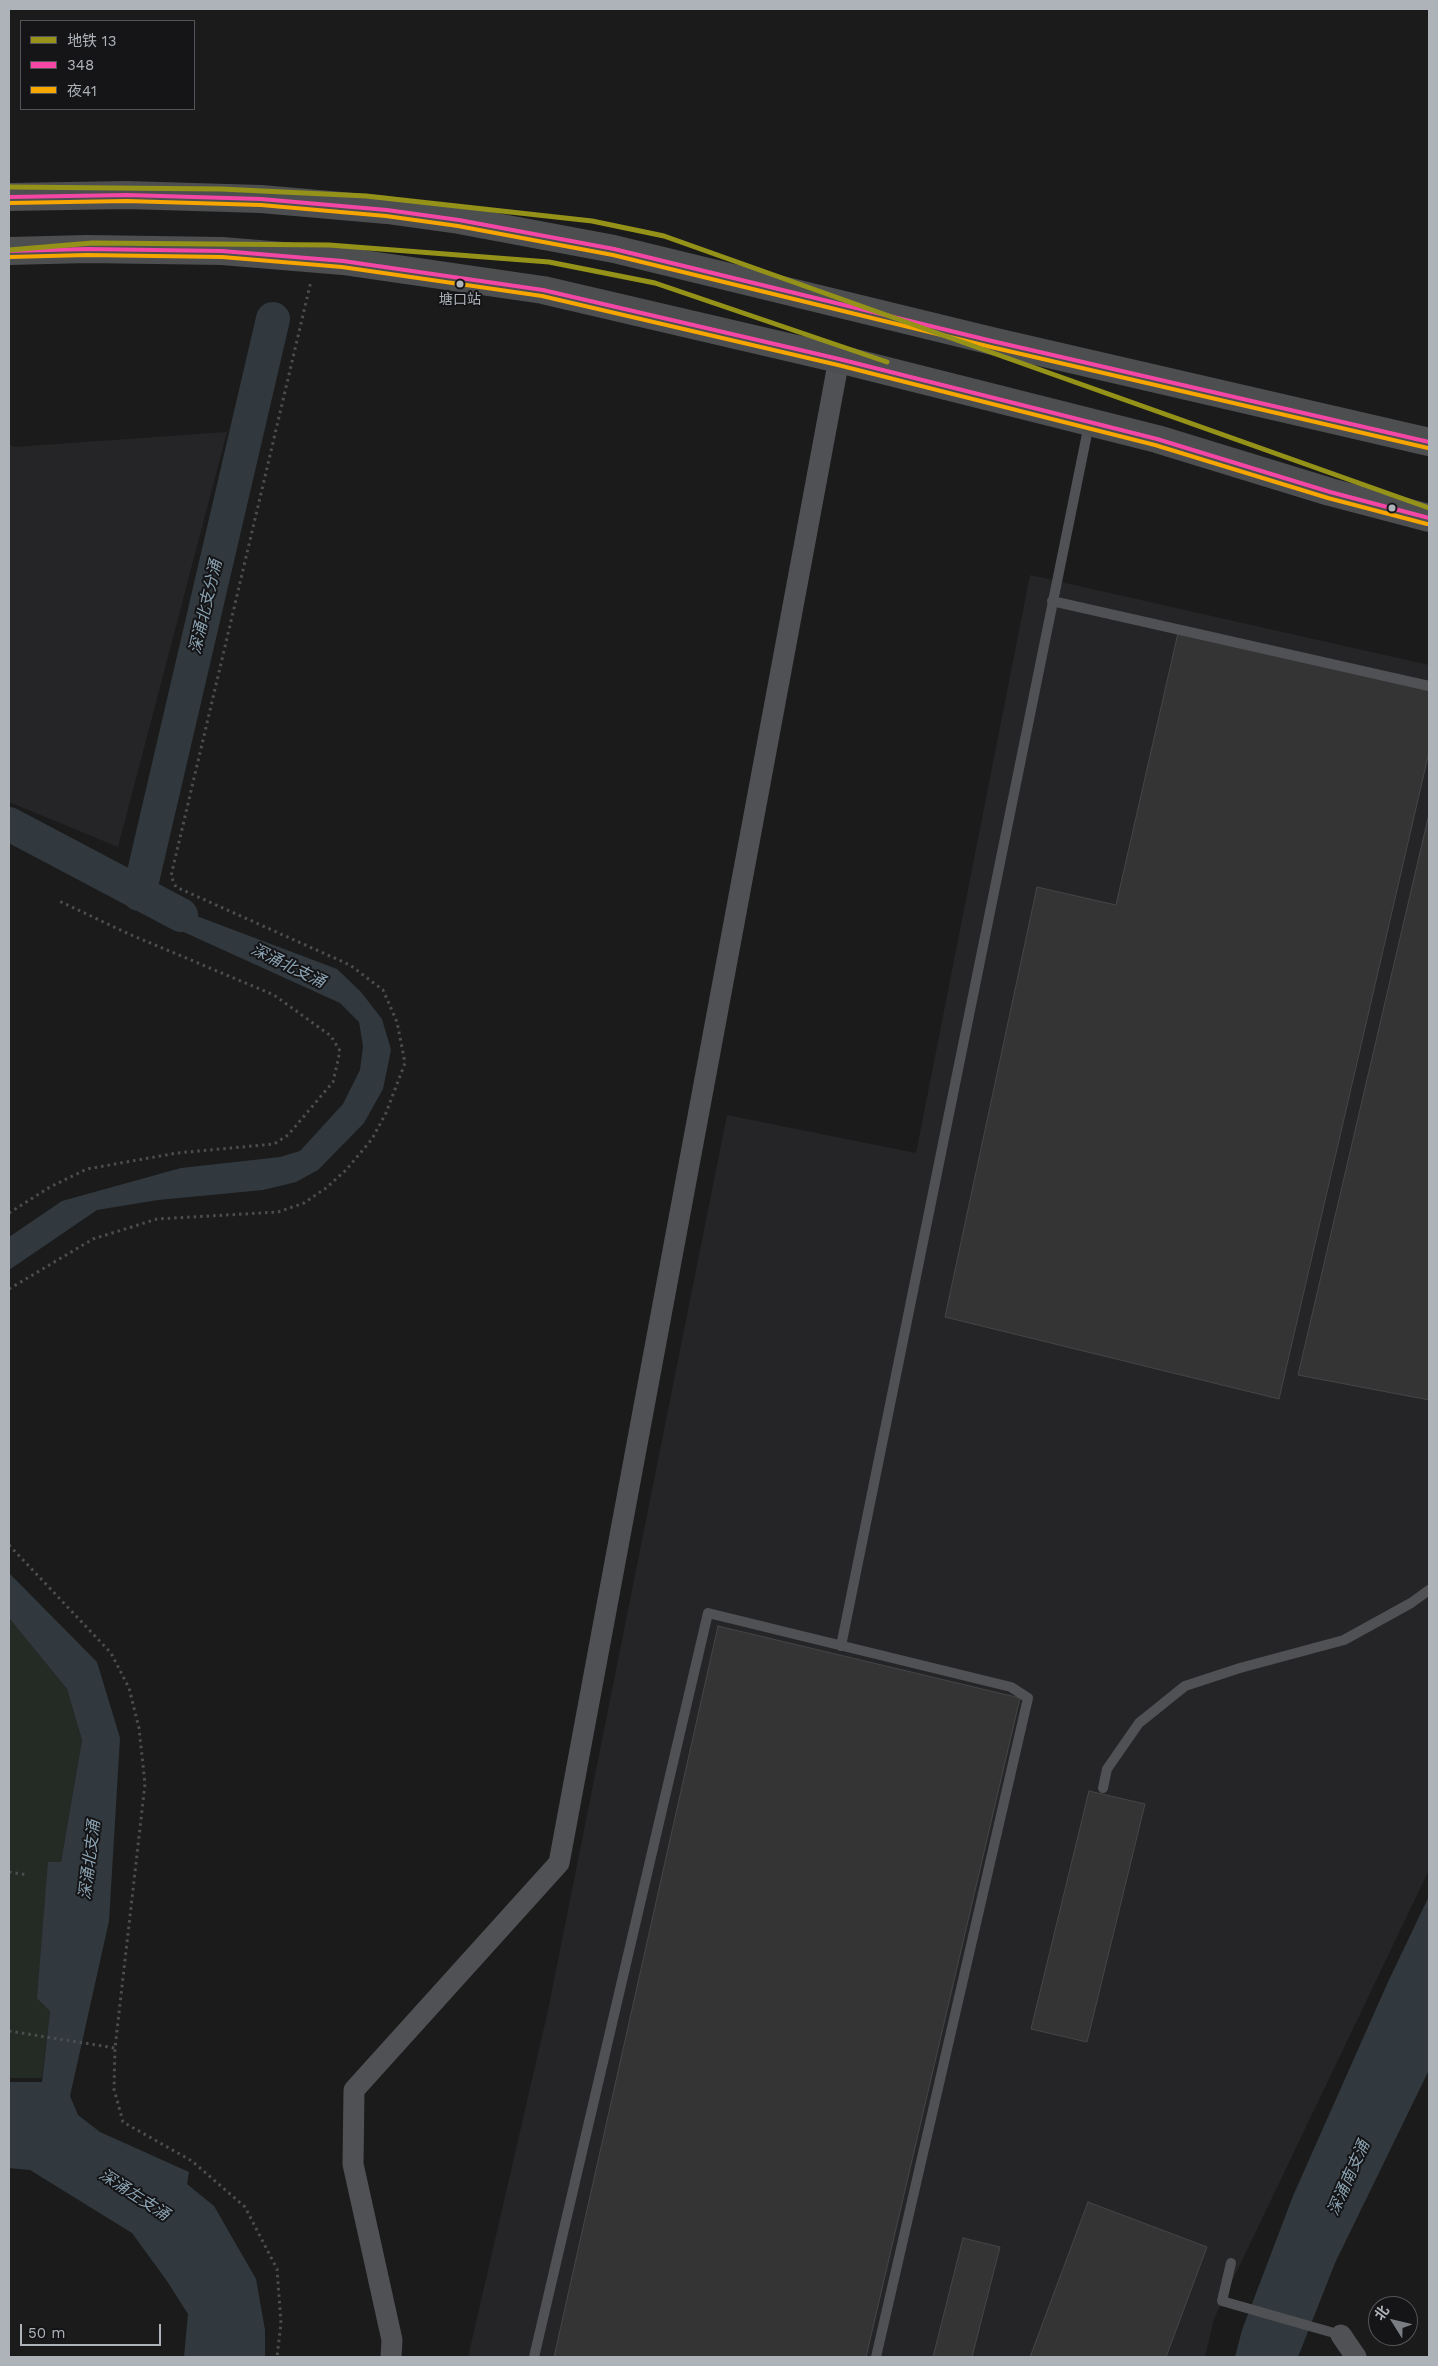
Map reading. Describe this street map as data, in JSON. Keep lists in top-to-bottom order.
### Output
{
  "water": [
    "深涌北支分涌",
    "深涌北支涌",
    "深涌南支涌",
    "深涌左支涌"
  ],
  "places": ["塘口站"],
  "lines": ["metro line 13", "transit line 348", "transit line 夜41"],
  "legend": ["地铁 13", "348", "夜41"],
  "scale_bar": "50 m",
  "north": "top left"
}
